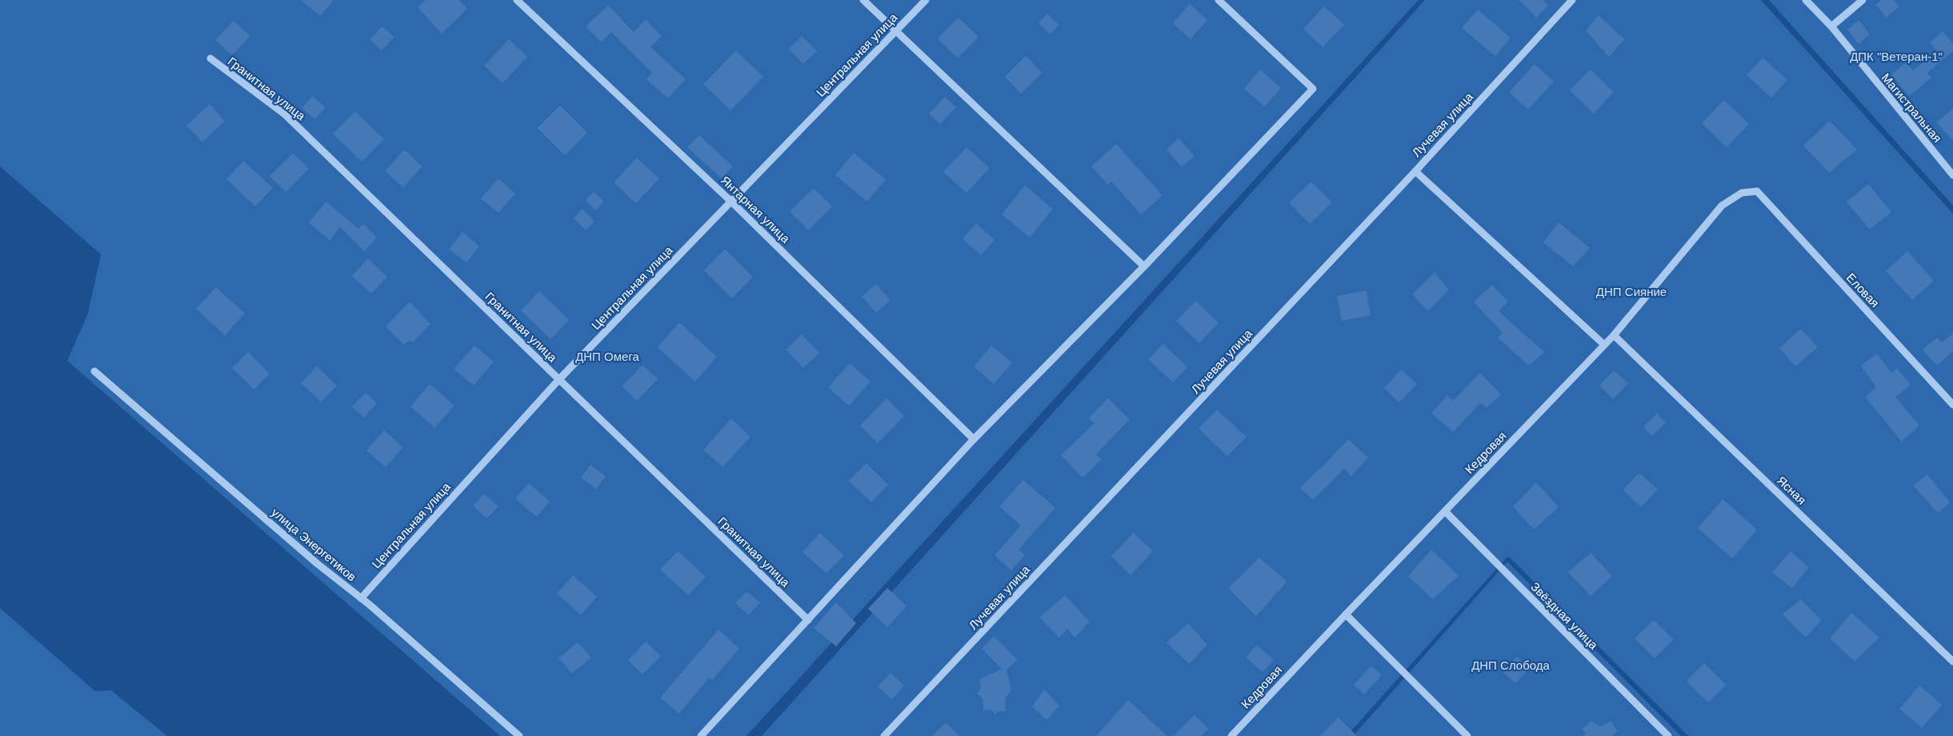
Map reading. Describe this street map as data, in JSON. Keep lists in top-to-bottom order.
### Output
{
  "streets": {
    "street": [
      "Центральная улица",
      "Гранитная улица",
      "Магистральная",
      "Лучевая улица",
      "Янтарная улица",
      "Еловая",
      "Кедровая",
      "Ясная",
      "улица Энергетиков",
      "Звёздная улица"
    ]
  },
  "crossings": [
    ["Центральная улица", "Гранитная улица"],
    ["Центральная улица", "Янтарная улица"],
    ["Центральная улица", "улица Энергетиков"],
    ["Еловая", "Кедровая"],
    ["Кедровая", "Ясная"],
    ["Кедровая", "Звёздная улица"]
  ],
  "parks": [
    "ДПК \"Ветеран-1\"",
    "ДНП Сияние",
    "ДНП Омега",
    "ДНП Слобода"
  ]
}
